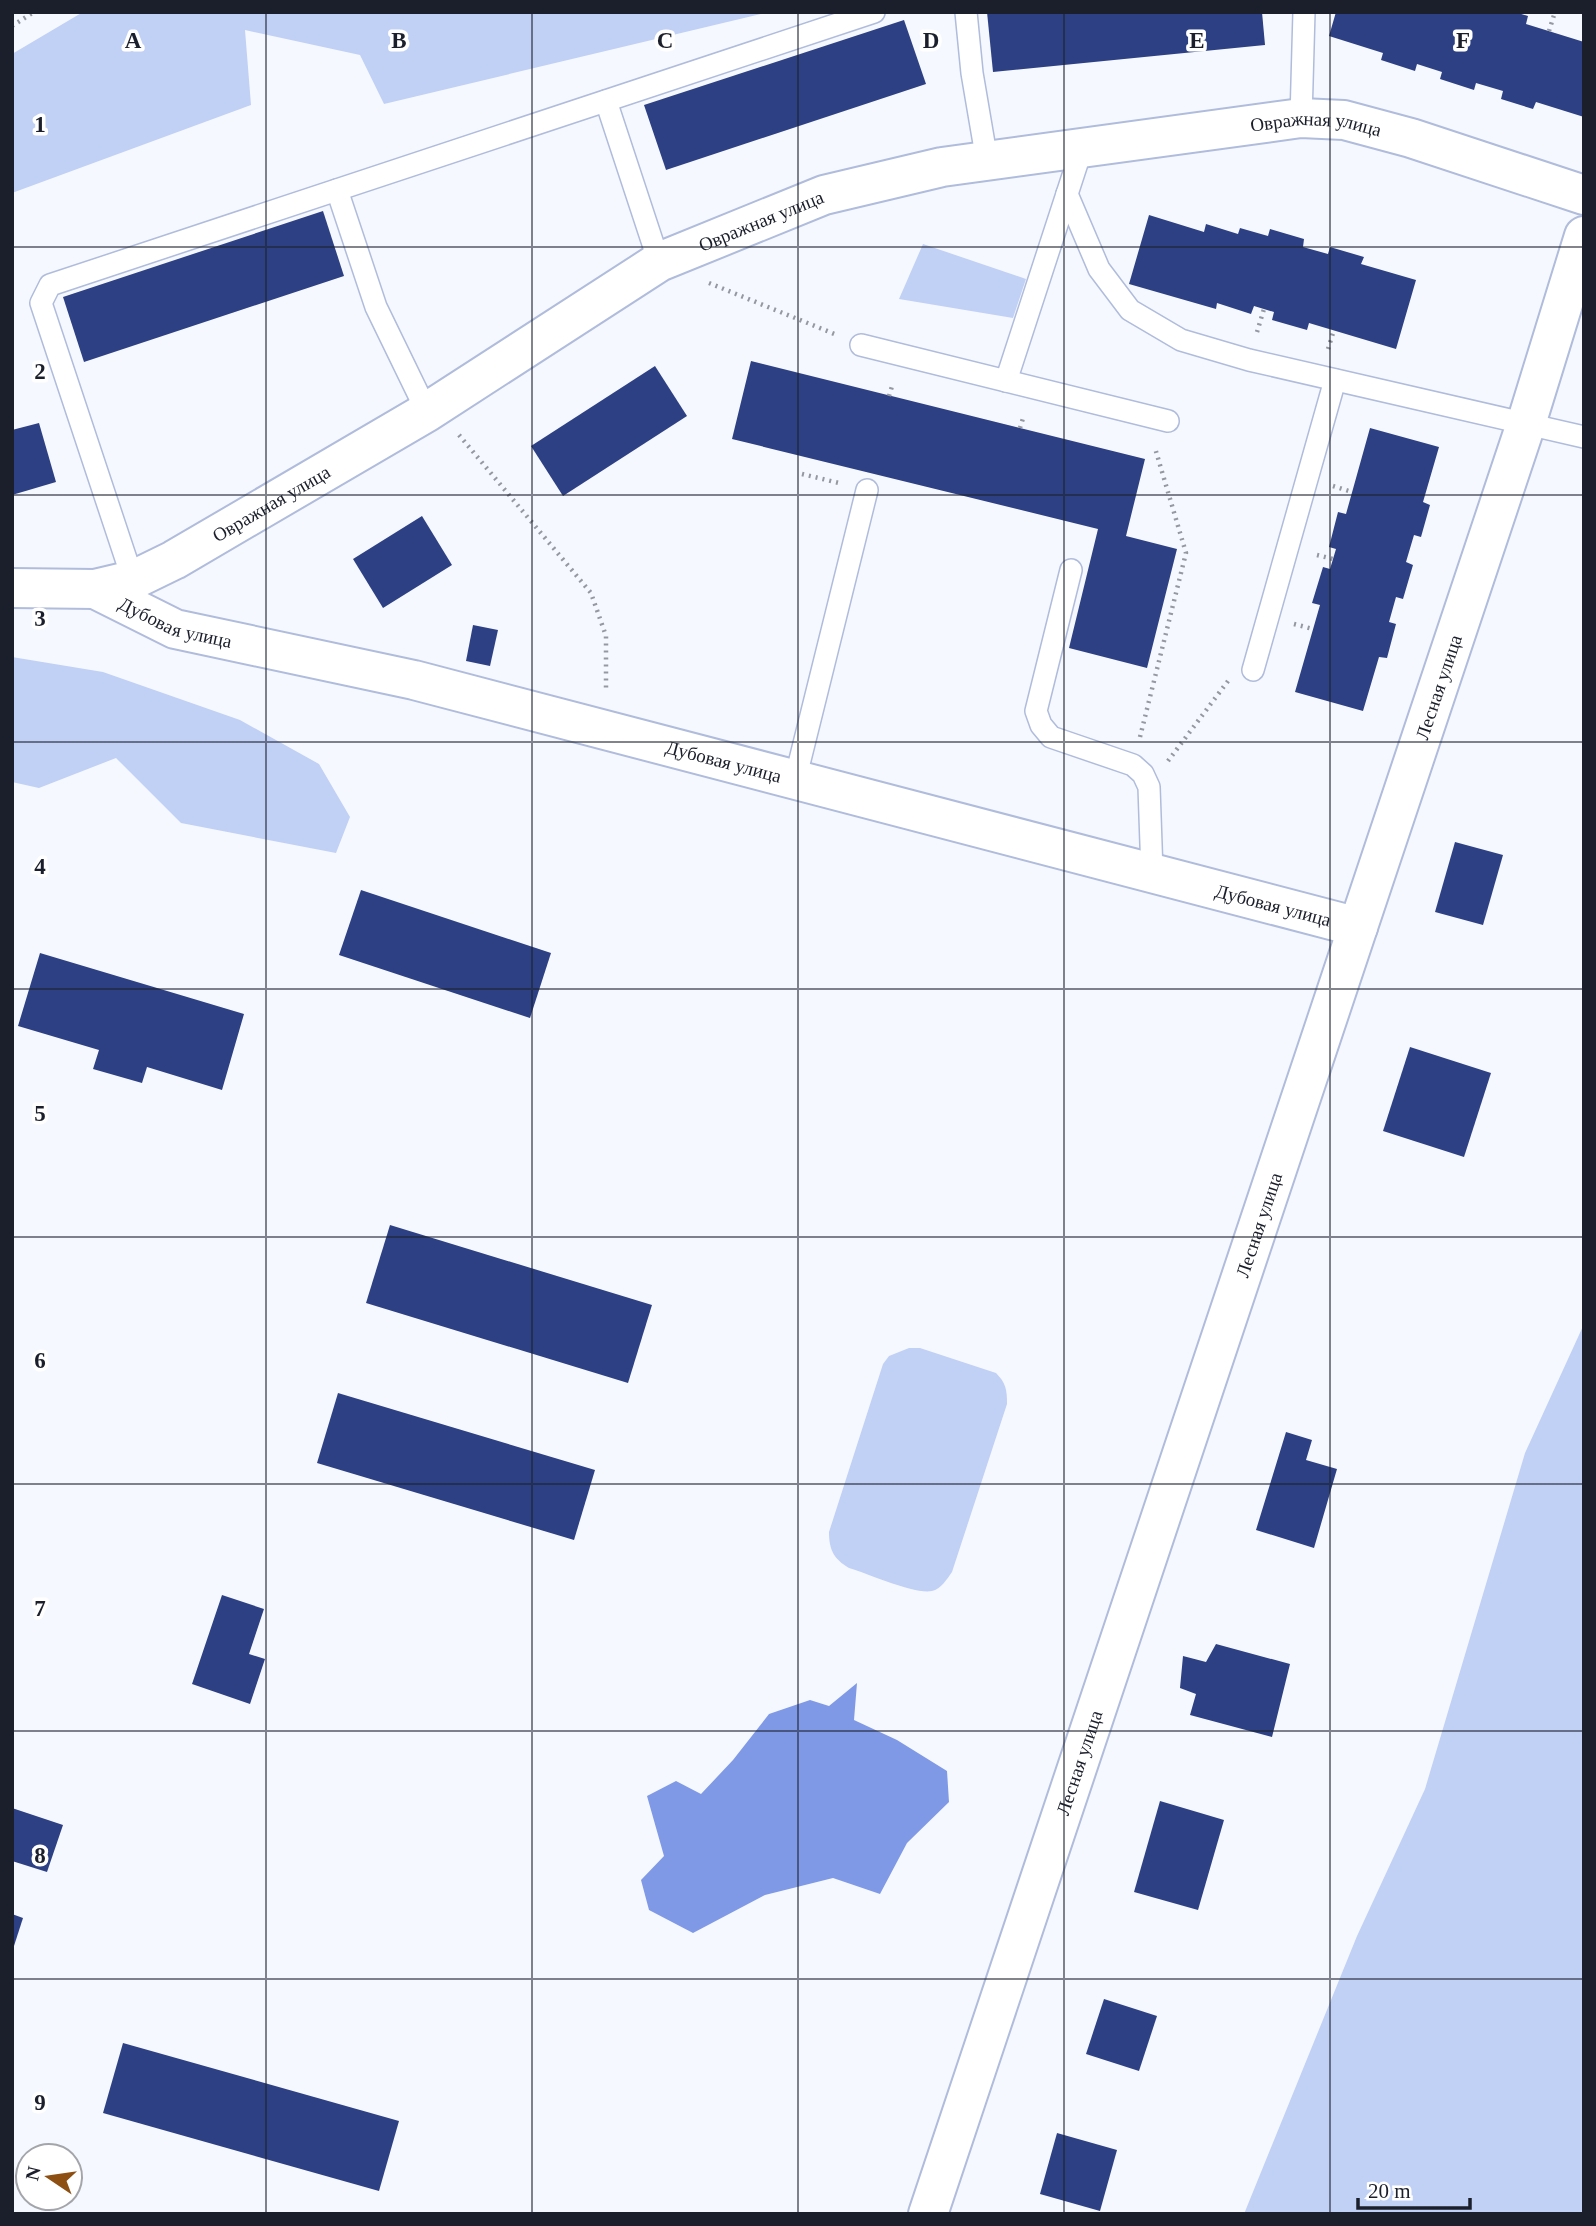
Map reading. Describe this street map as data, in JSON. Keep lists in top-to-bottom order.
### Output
{
  "streets": {
    "street": ["Овражная улица", "Дубовая улица", "Лесная улица"]
  },
  "crossings": [
    ["Овражная улица", "Дубовая улица"],
    ["Дубовая улица", "Лесная улица"]
  ],
  "scale_bar": "20 m",
  "north": "left",
  "grid": {
    "columns": [
      "A",
      "B",
      "C",
      "D",
      "E",
      "F"
    ],
    "rows": [
      "1",
      "2",
      "3",
      "4",
      "5",
      "6",
      "7",
      "8",
      "9"
    ]
  }
}
